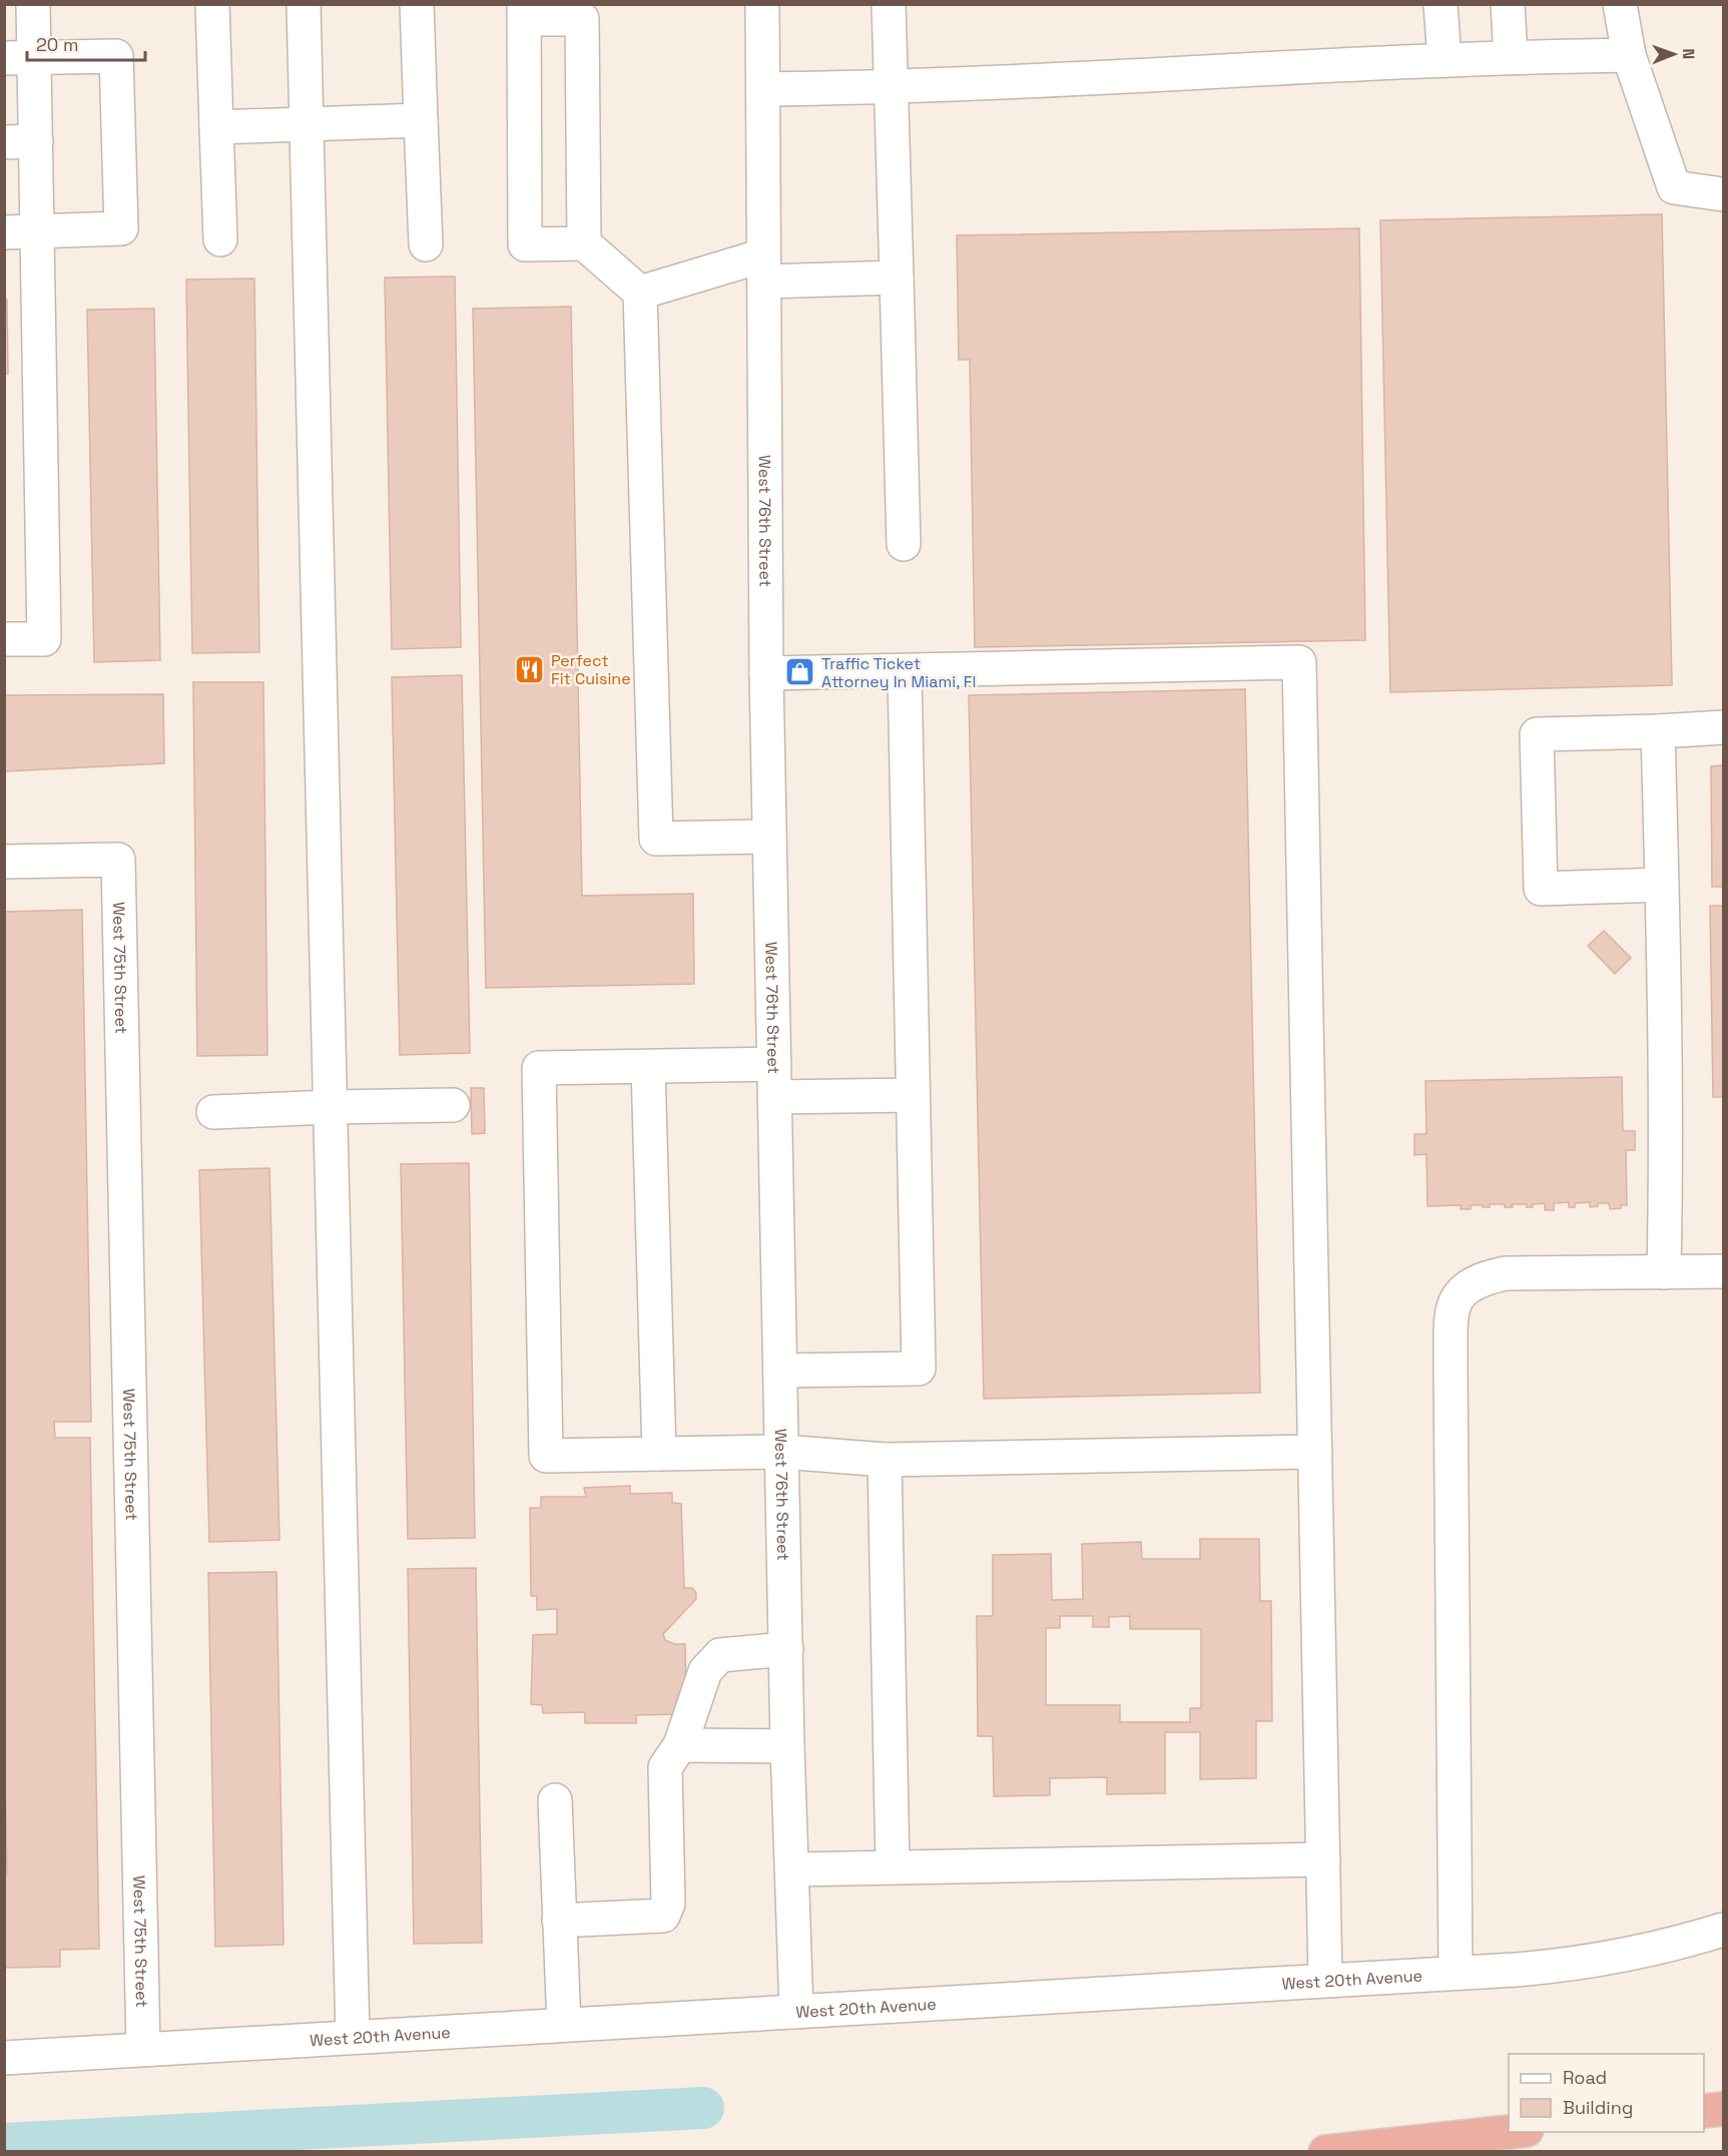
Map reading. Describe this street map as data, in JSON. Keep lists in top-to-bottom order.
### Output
{
  "streets": {
    "street": ["West 76th Street", "West 75th Street", "West 20th Avenue"]
  },
  "crossings": [
    ["West 76th Street", "West 20th Avenue"],
    ["West 75th Street", "West 20th Avenue"]
  ],
  "places": {
    "restaurant": ["Perfect Fit Cuisine"],
    "shop": ["Traffic Ticket Attorney In Miami, Fl"]
  },
  "legend": ["Road", "Building"],
  "scale_bar": "20 m",
  "north": "right"
}
